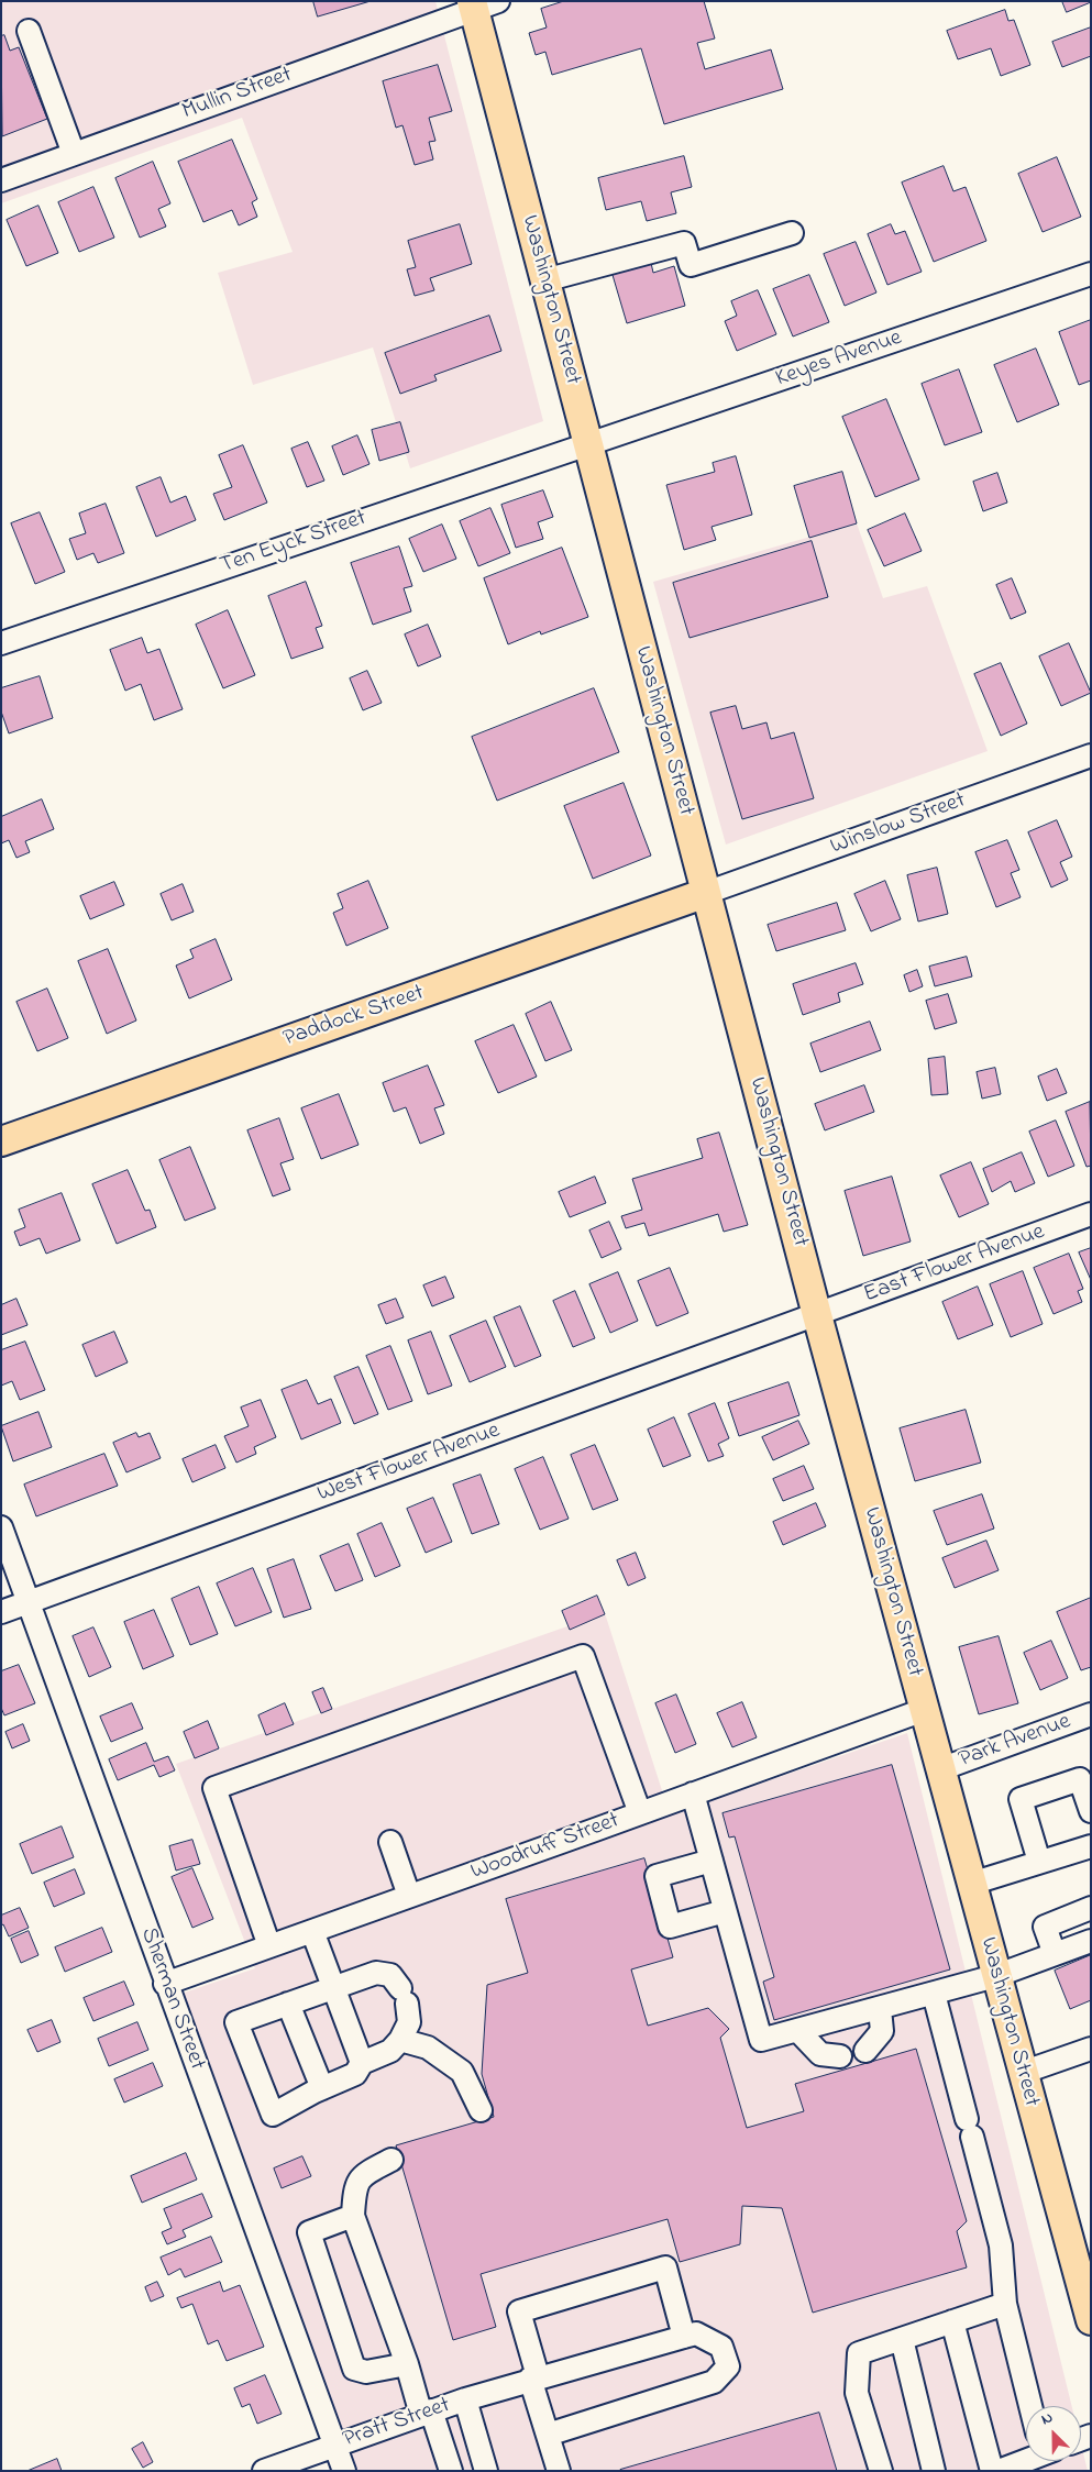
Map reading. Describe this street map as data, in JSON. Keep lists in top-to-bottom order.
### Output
{
  "streets": {
    "main road": ["Washington Street", "Paddock Street"],
    "street": [
      "Mullin Street",
      "Keyes Avenue",
      "Ten Eyck Street",
      "Winslow Street",
      "East Flower Avenue",
      "West Flower Avenue",
      "Park Avenue",
      "Woodruff Street",
      "Sherman Street",
      "Pratt Street"
    ]
  },
  "crossings": [
    ["Mullin Street", "Washington Street"],
    ["Washington Street", "Keyes Avenue"],
    ["Washington Street", "Ten Eyck Street"],
    ["Washington Street", "Winslow Street"],
    ["Washington Street", "Paddock Street"],
    ["Washington Street", "East Flower Avenue"],
    ["Washington Street", "West Flower Avenue"],
    ["Washington Street", "Park Avenue"],
    ["Washington Street", "Woodruff Street"],
    ["Keyes Avenue", "Ten Eyck Street"],
    ["Winslow Street", "Paddock Street"],
    ["East Flower Avenue", "West Flower Avenue"],
    ["West Flower Avenue", "Sherman Street"],
    ["Woodruff Street", "Sherman Street"],
    ["Sherman Street", "Pratt Street"]
  ],
  "north": "top left"
}
